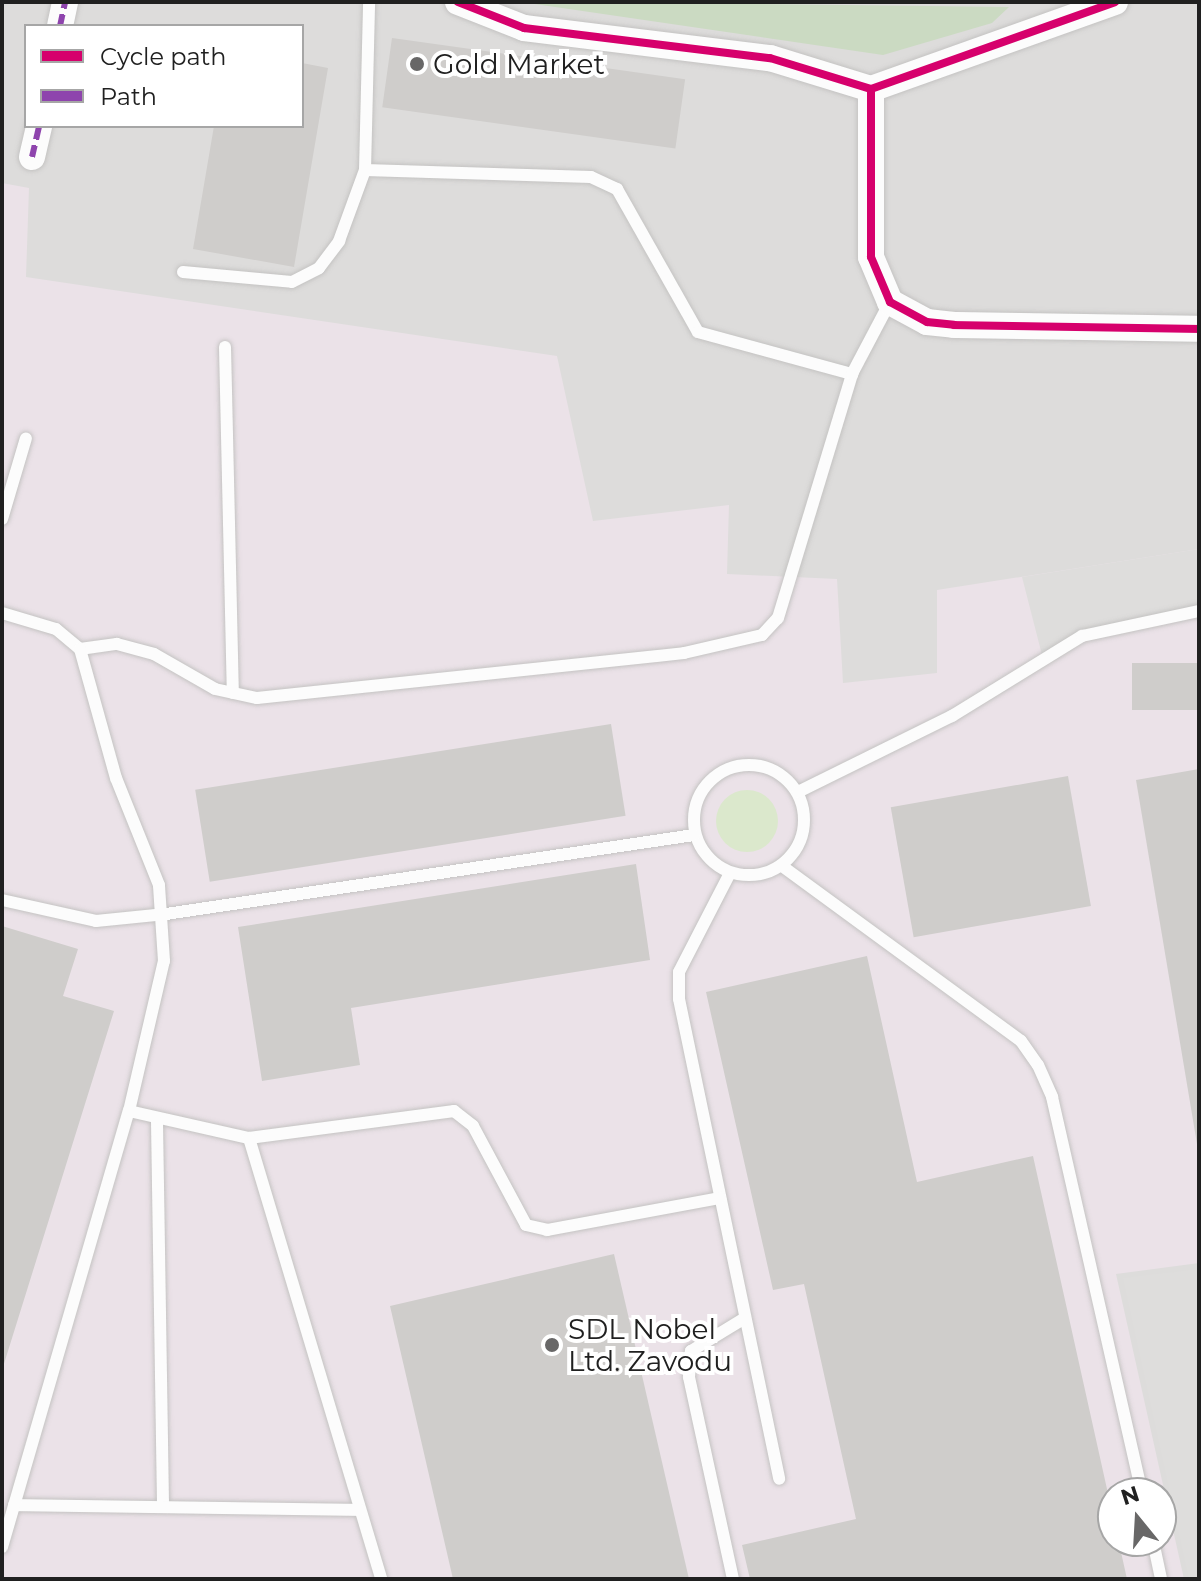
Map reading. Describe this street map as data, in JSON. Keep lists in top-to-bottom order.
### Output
{
  "places": ["Gold Market", "SDL Nobel Ltd. Zavodu"],
  "legend": ["Cycle path", "Path"],
  "north": "top"
}
